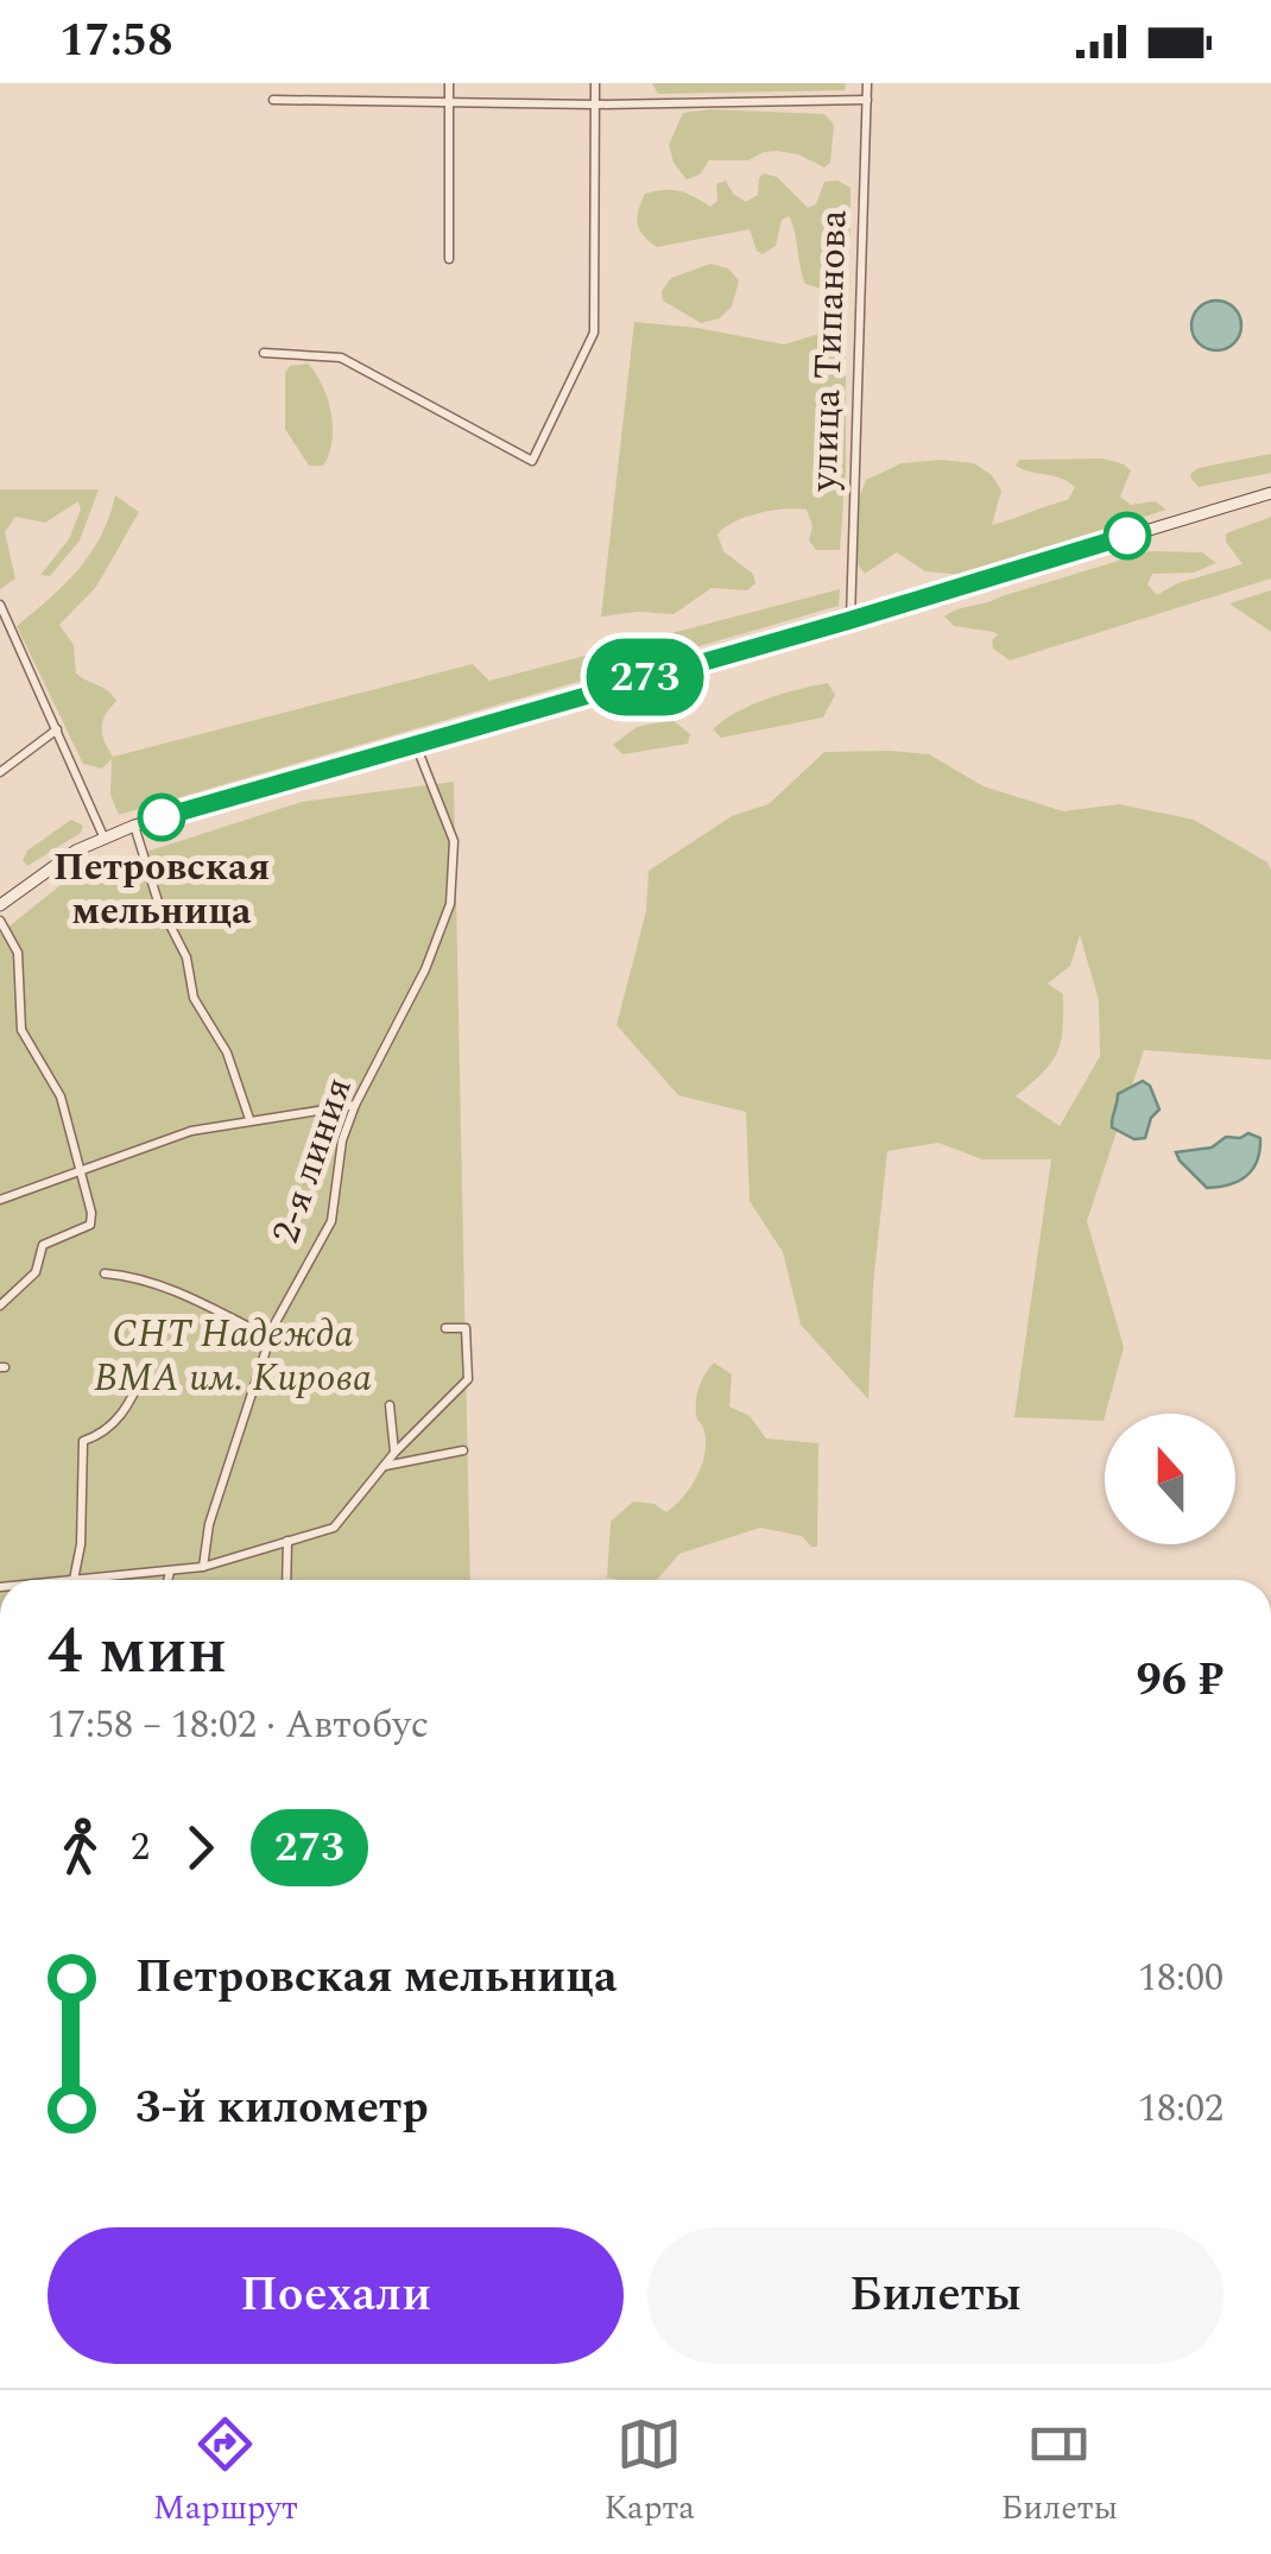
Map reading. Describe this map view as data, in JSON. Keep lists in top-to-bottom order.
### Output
{
  "streets": {
    "street": ["улица Типанова", "2-я линия"]
  },
  "parks": ["СНТ Надежда ВМА им. Кирова"],
  "places": ["Петровская мельница"],
  "lines": ["bus line 273"],
  "north": "top",
  "page": {
    "status": "17:58",
    "on_map": "273",
    "heading": ["4 мин", "17:58 – 18:02 · Автобус", "96 ₽"],
    "legs": ["2", "273"],
    "list": [
      {
        "name": "Петровская мельница",
        "value": "18:00"
      },
      {
        "name": "3-й километр",
        "value": "18:02"
      }
    ],
    "buttons": ["Поехали", "Билеты"],
    "tabs": ["Маршрут", "Карта", "Билеты"]
  }
}
